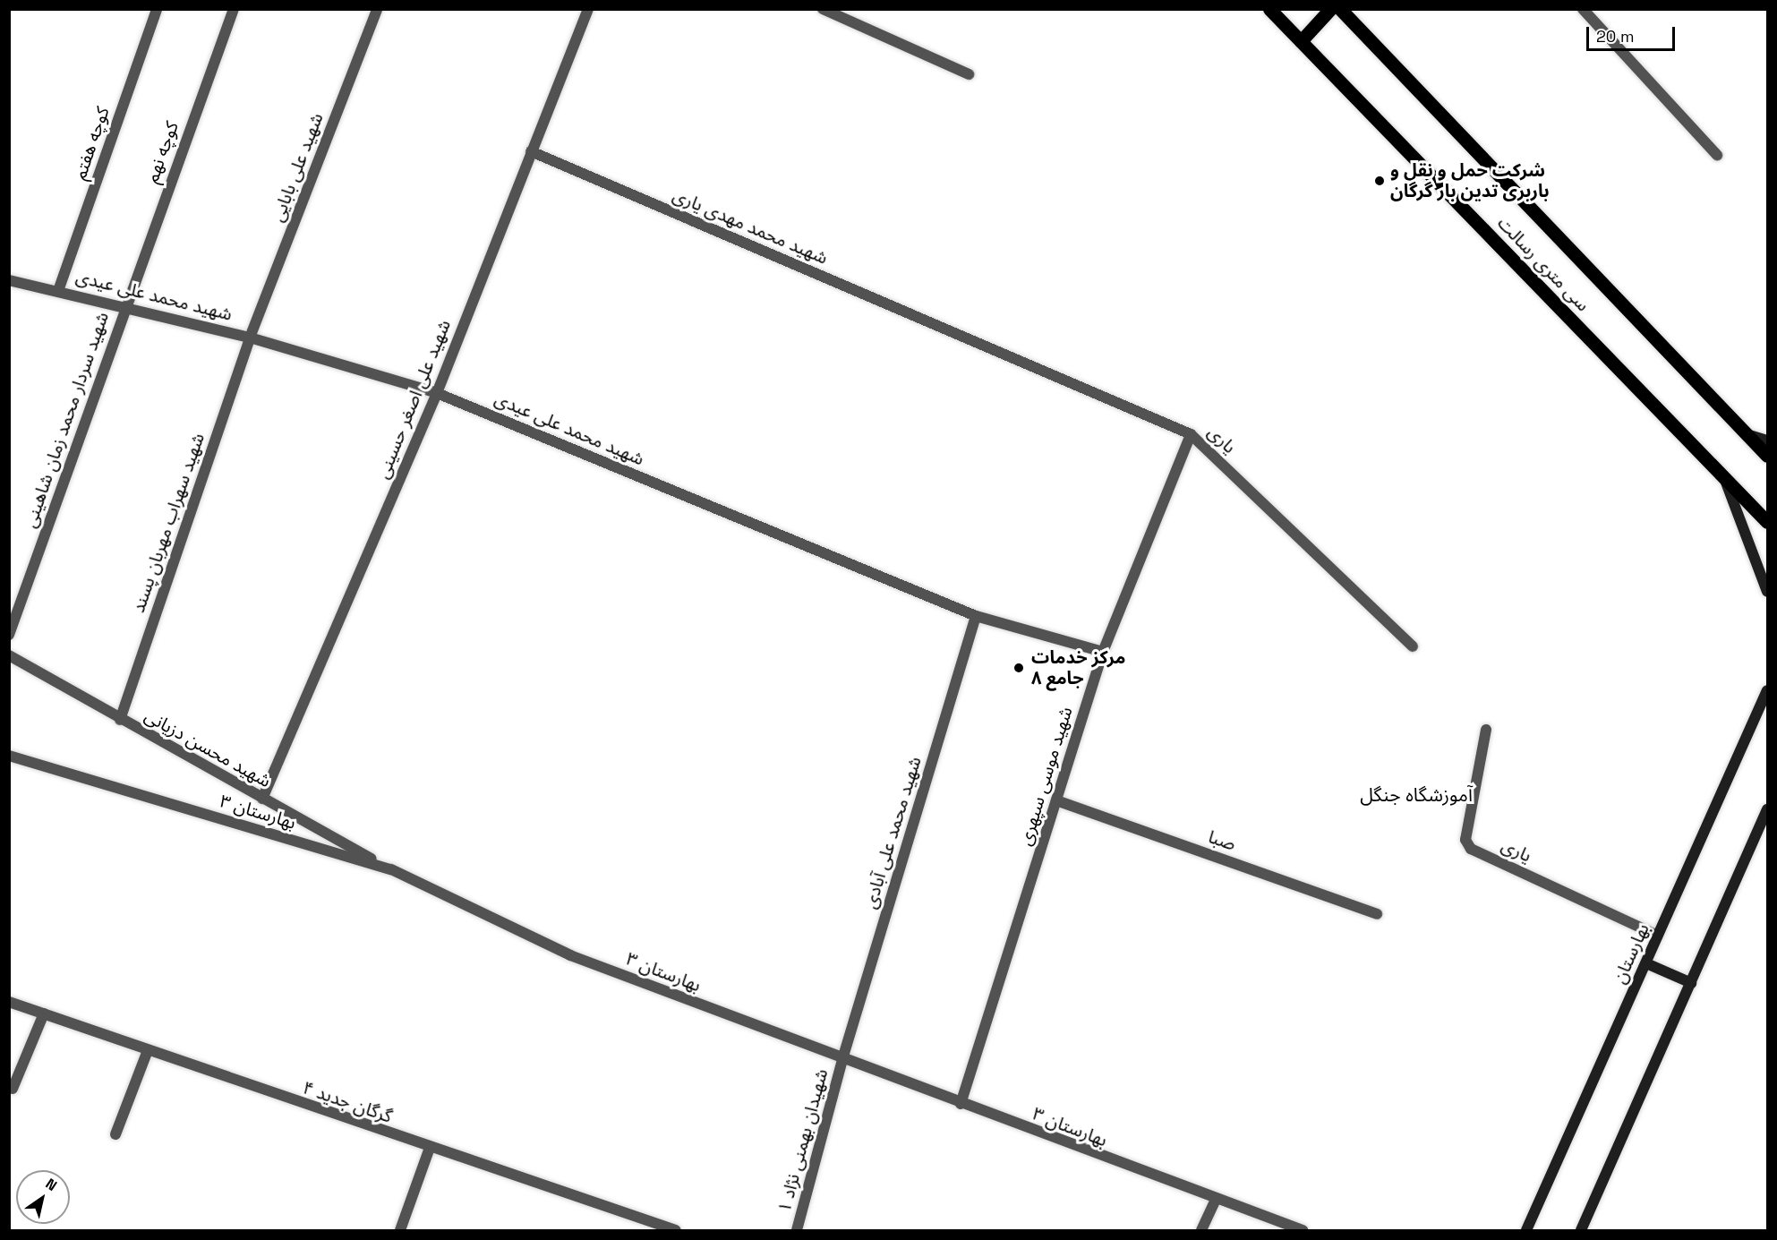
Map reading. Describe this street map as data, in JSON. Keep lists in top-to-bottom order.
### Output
{
  "streets": {
    "main road": ["سی متری رسالت", "بهارستان"],
    "street": [
      "کوچه هفتم",
      "کوچه نهم",
      "شهید علی بابایی",
      "شهید محمد مهدی یاری",
      "شهید محمد علی عیدی",
      "شهید علی اصغر حسینی",
      "شهید سردار محمد زمان شاهینی",
      "یاری",
      "شهید سهراب مهربان پسند",
      "شهید محسن دزیانی",
      "شهید موسی سپهری",
      "بهارستان ۳",
      "شهید محمد علی آبادی",
      "صبا",
      "گرگان جدید ۴",
      "۱ شهیدان بهمنی نژاد"
    ]
  },
  "crossings": [
    ["کوچه هفتم", "شهید محمد علی عیدی"],
    ["کوچه نهم", "شهید محمد علی عیدی"],
    ["کوچه نهم", "شهید سردار محمد زمان شاهینی"],
    ["شهید علی بابایی", "شهید محمد علی عیدی"],
    ["شهید علی بابایی", "شهید سهراب مهربان پسند"],
    ["شهید محمد مهدی یاری", "شهید علی اصغر حسینی"],
    ["شهید محمد مهدی یاری", "یاری"],
    ["شهید محمد علی عیدی", "شهید علی اصغر حسینی"],
    ["شهید محمد علی عیدی", "شهید سردار محمد زمان شاهینی"],
    ["شهید محمد علی عیدی", "شهید سهراب مهربان پسند"],
    ["شهید محمد علی عیدی", "شهید موسی سپهری"],
    ["شهید محمد علی عیدی", "شهید محمد علی آبادی"],
    ["شهید علی اصغر حسینی", "شهید محسن دزیانی"],
    ["یاری", "شهید موسی سپهری"],
    ["یاری", "بهارستان"],
    ["شهید سهراب مهربان پسند", "شهید محسن دزیانی"],
    ["شهید محسن دزیانی", "بهارستان ۳"],
    ["شهید موسی سپهری", "بهارستان ۳"],
    ["شهید موسی سپهری", "صبا"],
    ["بهارستان ۳", "شهید محمد علی آبادی"],
    ["بهارستان ۳", "۱ شهیدان بهمنی نژاد"],
    ["شهید محمد علی آبادی", "۱ شهیدان بهمنی نژاد"]
  ],
  "districts": ["آموزشگاه جنگل"],
  "places": ["شرکت حمل و نقل و باربری تدین بار گرگان", "مرکز خدمات جامع ۸"],
  "scale_bar": "20 m",
  "north": "top right"
}
